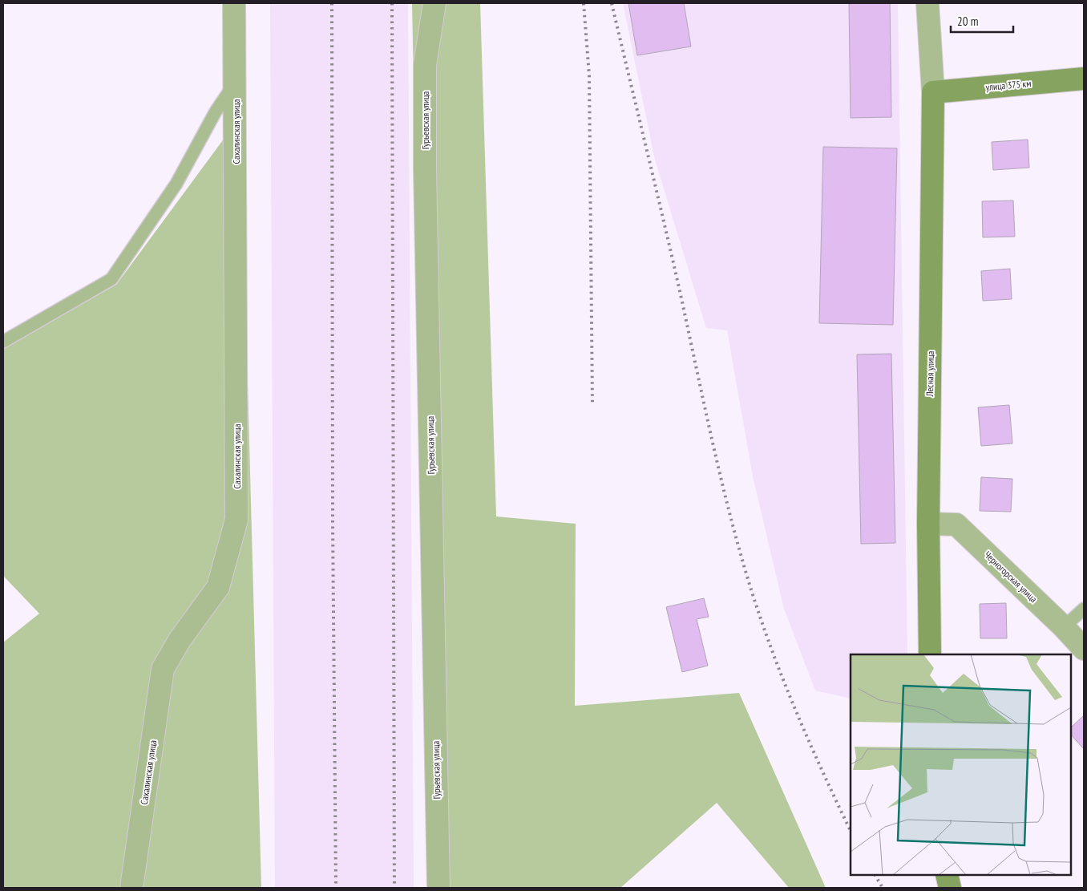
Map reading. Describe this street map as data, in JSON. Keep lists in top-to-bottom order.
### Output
{
  "streets": {
    "main road": ["улица 375 км", "Лесная улица"],
    "street": ["Гурьевская улица", "Сахалинская улица", "Черногорская улица"]
  },
  "crossings": [
    ["улица 375 км", "Лесная улица"],
    ["Лесная улица", "Черногорская улица"]
  ],
  "scale_bar": "20 m"
}
